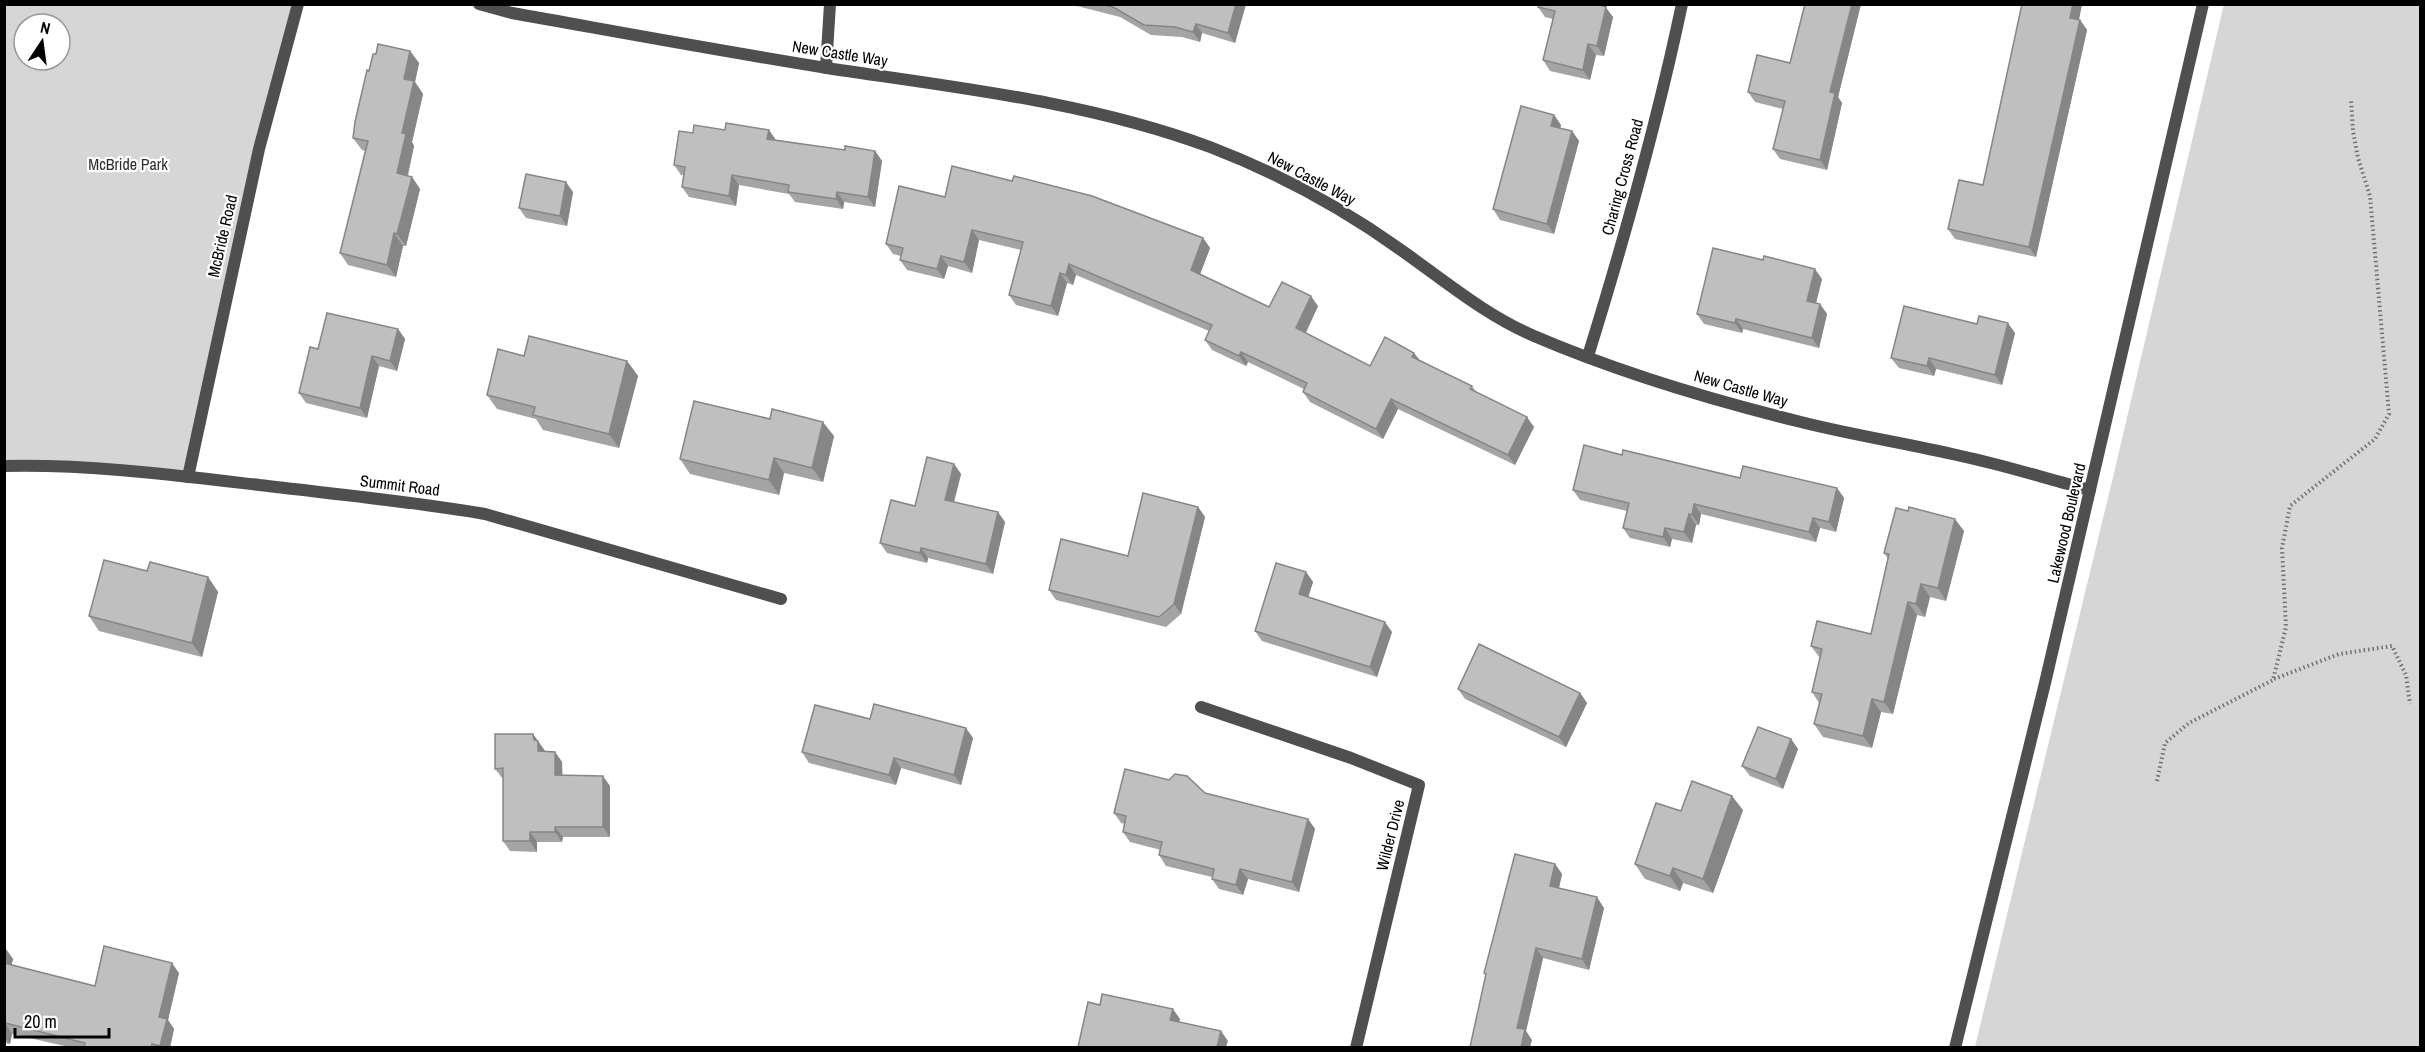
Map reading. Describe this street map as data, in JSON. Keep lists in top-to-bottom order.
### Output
{
  "streets": {
    "street": [
      "New Castle Way",
      "Charing Cross Road",
      "McBride Road",
      "Summit Road",
      "Lakewood Boulevard",
      "Wilder Drive"
    ]
  },
  "crossings": [
    ["New Castle Way", "Charing Cross Road"],
    ["New Castle Way", "Lakewood Boulevard"],
    ["McBride Road", "Summit Road"]
  ],
  "parks": ["McBride Park"],
  "scale_bar": "20 m",
  "north": "top"
}
